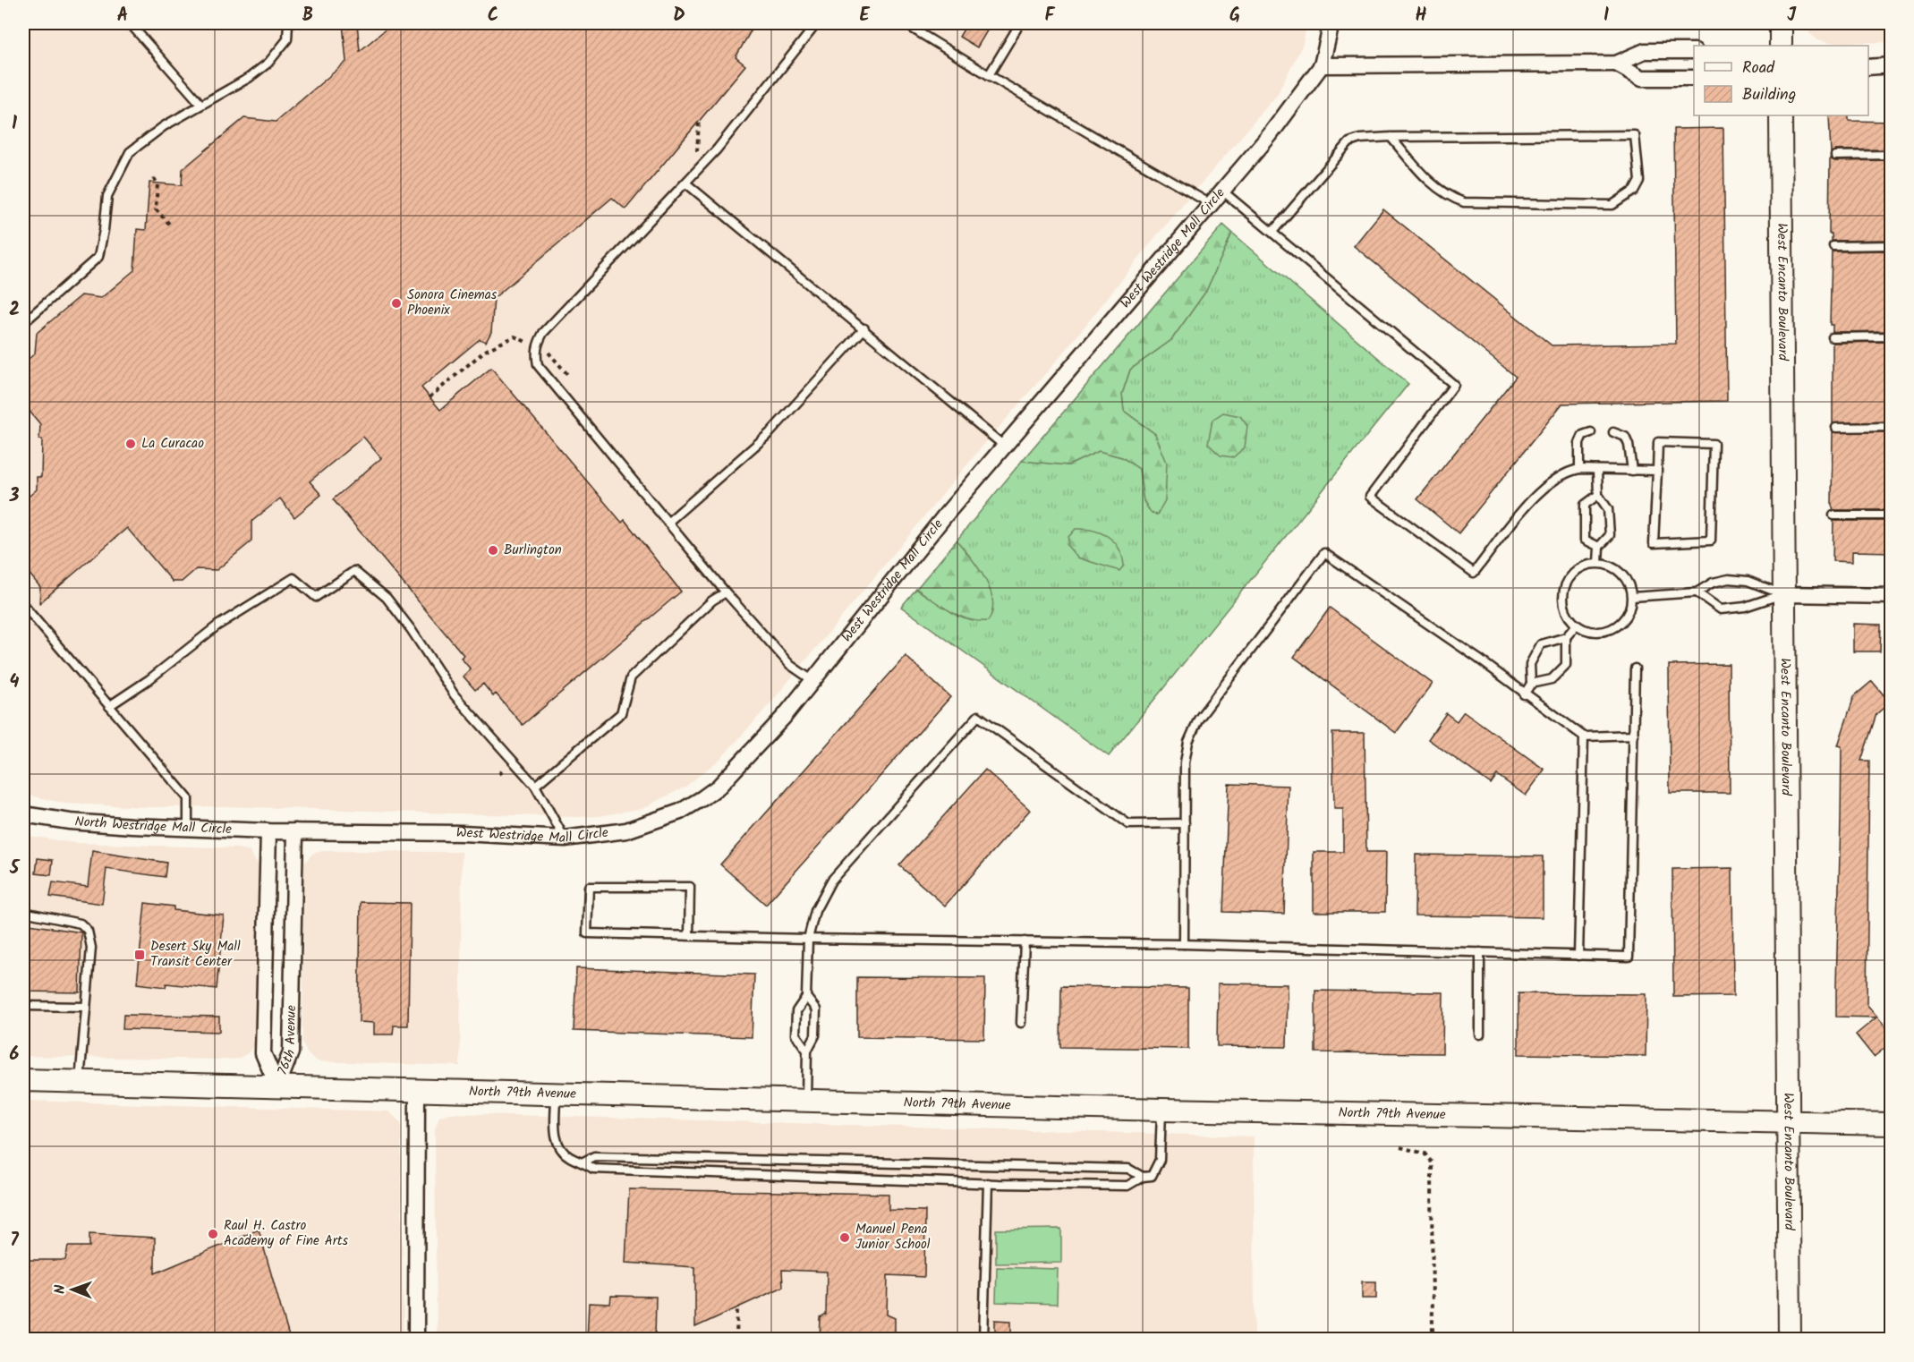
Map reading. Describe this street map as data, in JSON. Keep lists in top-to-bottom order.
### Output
{
  "streets": {
    "street": [
      "West Westridge Mall Circle",
      "West Encanto Boulevard",
      "North Westridge Mall Circle",
      "76th Avenue",
      "North 79th Avenue"
    ]
  },
  "crossings": [
    ["West Westridge Mall Circle", "North Westridge Mall Circle"],
    ["West Westridge Mall Circle", "76th Avenue"],
    ["West Encanto Boulevard", "North 79th Avenue"],
    ["North Westridge Mall Circle", "76th Avenue"],
    ["76th Avenue", "North 79th Avenue"]
  ],
  "places": {
    "other": [
      "Sonora Cinemas Phoenix",
      "La Curacao",
      "Burlington",
      "Raul H. Castro Academy of Fine Arts",
      "Manuel Pena Junior School"
    ],
    "transit": ["Desert Sky Mall Transit Center"]
  },
  "legend": ["Road", "Building"],
  "north": "left",
  "grid": {
    "columns": [
      "A",
      "B",
      "C",
      "D",
      "E",
      "F",
      "G",
      "H",
      "I",
      "J"
    ],
    "rows": [
      "1",
      "2",
      "3",
      "4",
      "5",
      "6",
      "7"
    ]
  }
}
